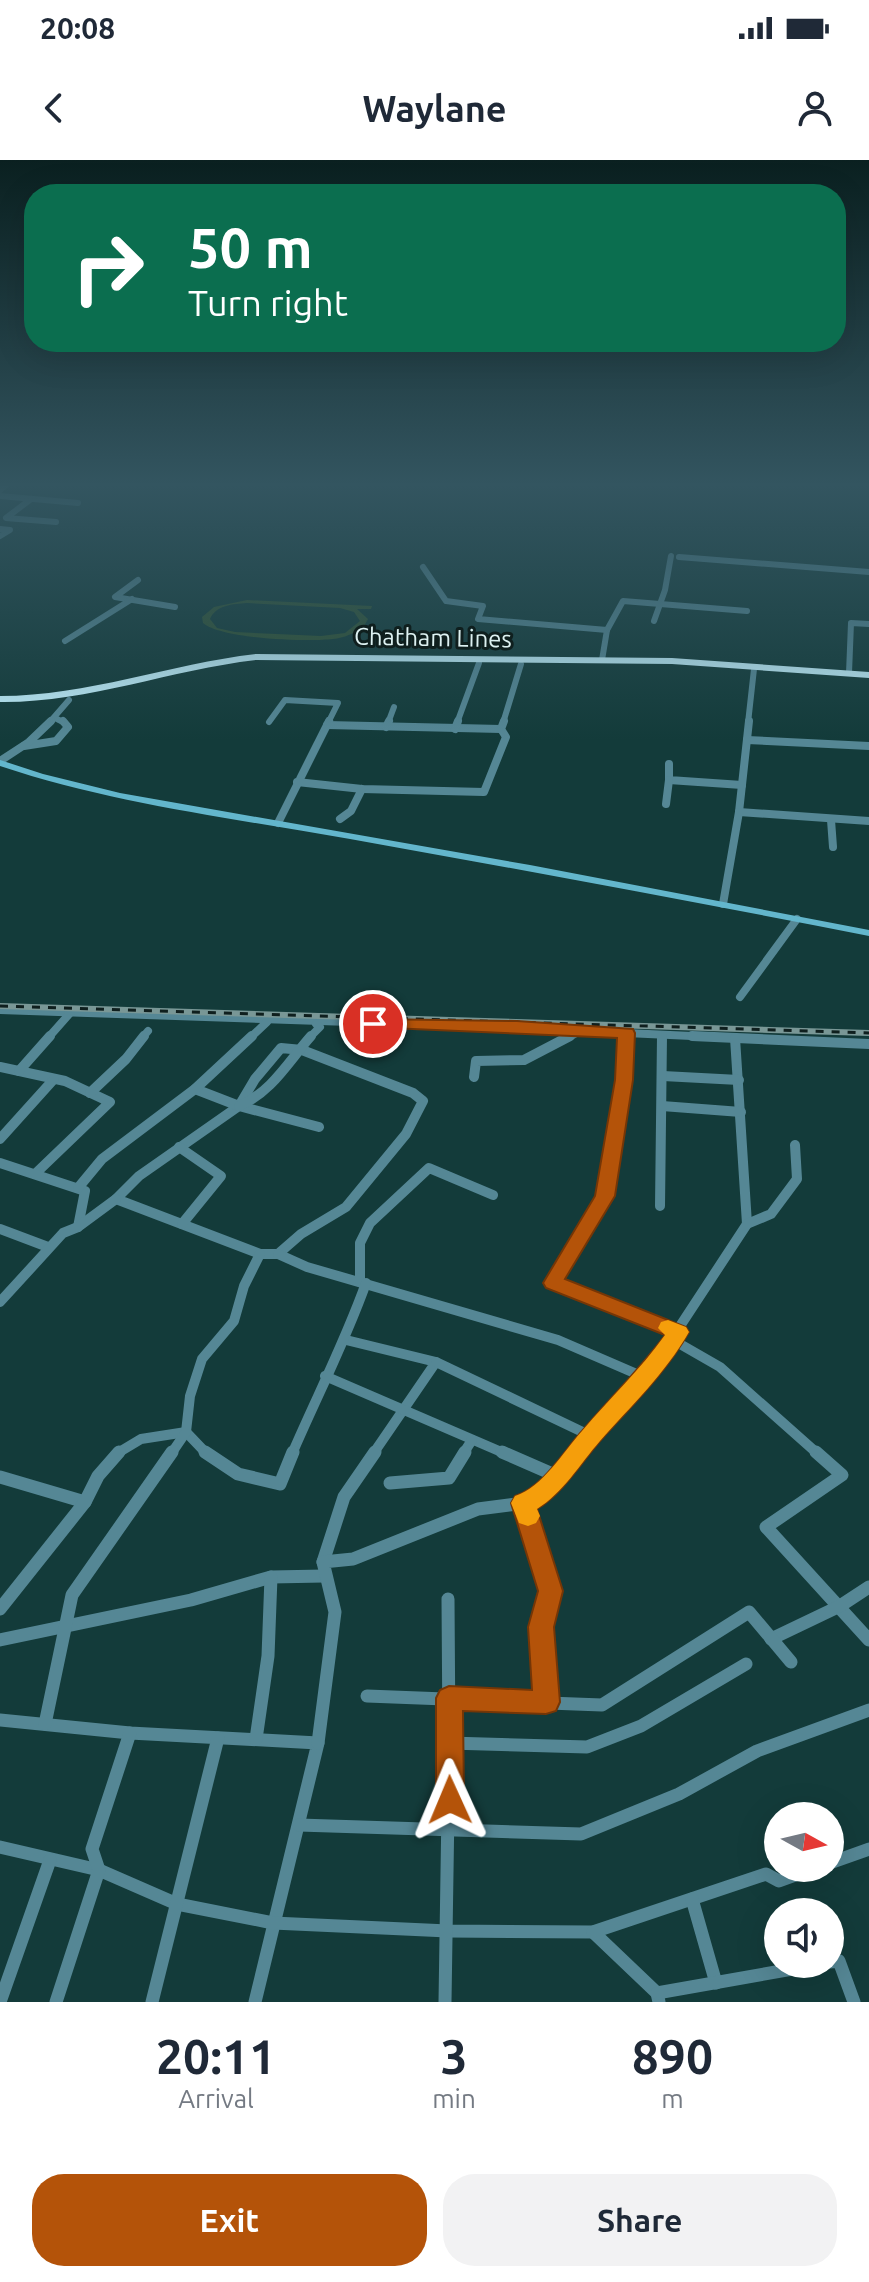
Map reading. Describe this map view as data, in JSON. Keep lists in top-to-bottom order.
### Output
{
  "streets": {
    "highway": ["Chatham Lines"]
  },
  "north": "right",
  "page": {
    "status": "20:08",
    "header": "Waylane",
    "turn": ["50 m", "Turn right"],
    "eta": [
      "20:11",
      "Arrival",
      "3",
      "min",
      "890",
      "m"
    ],
    "buttons": ["Exit", "Share"]
  }
}
